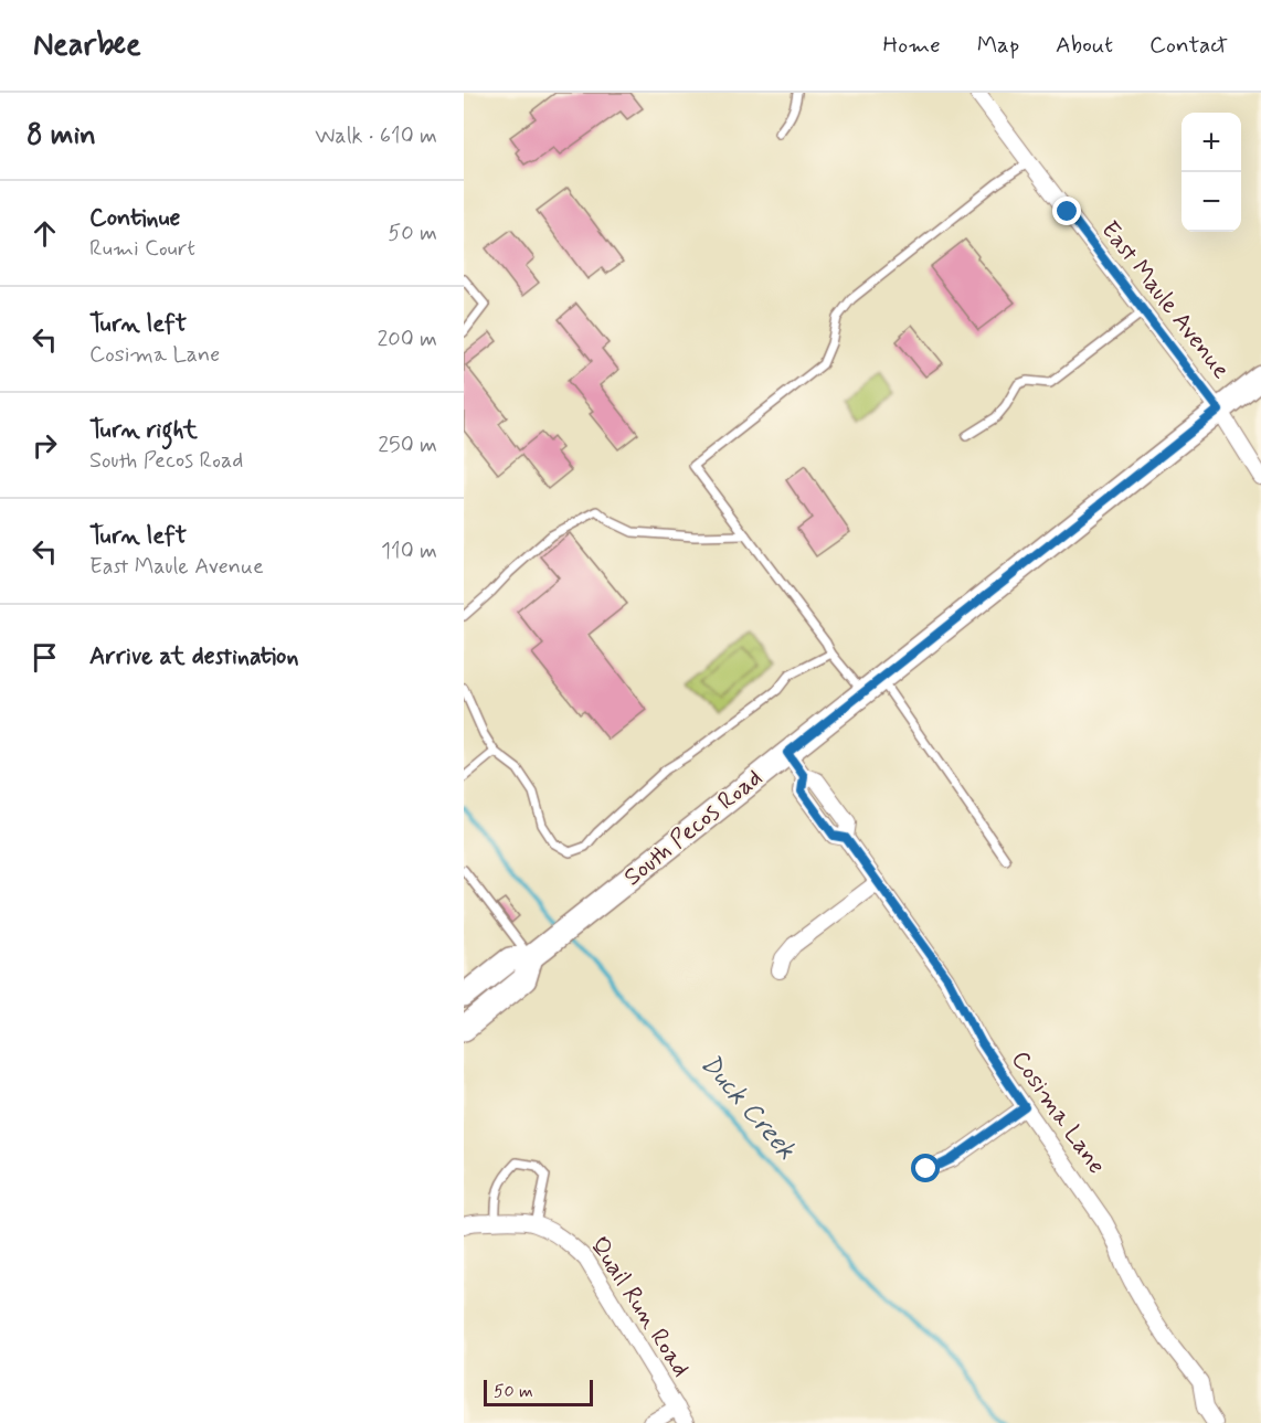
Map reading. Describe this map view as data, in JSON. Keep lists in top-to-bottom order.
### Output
{
  "streets": {
    "main road": ["South Pecos Road"],
    "street": ["East Maule Avenue", "Cosima Lane", "Quail Run Road"]
  },
  "crossings": [
    ["East Maule Avenue", "South Pecos Road"],
    ["South Pecos Road", "Cosima Lane"]
  ],
  "water": ["Duck Creek"],
  "scale_bar": "50 m",
  "page": {
    "header": "Nearbee",
    "nav": [
      "Home",
      "Map",
      "About",
      "Contact"
    ],
    "heading": ["8 min", "Walk · 610 m"],
    "map_buttons": ["+", "−"],
    "list": [
      ["Continue", "Rumi Court", "50 m"],
      ["Turn left", "Cosima Lane", "200 m"],
      ["Turn right", "South Pecos Road", "250 m"],
      ["Turn left", "East Maule Avenue", "110 m"],
      "Arrive at destination"
    ],
    "scale": "50 m"
  }
}
